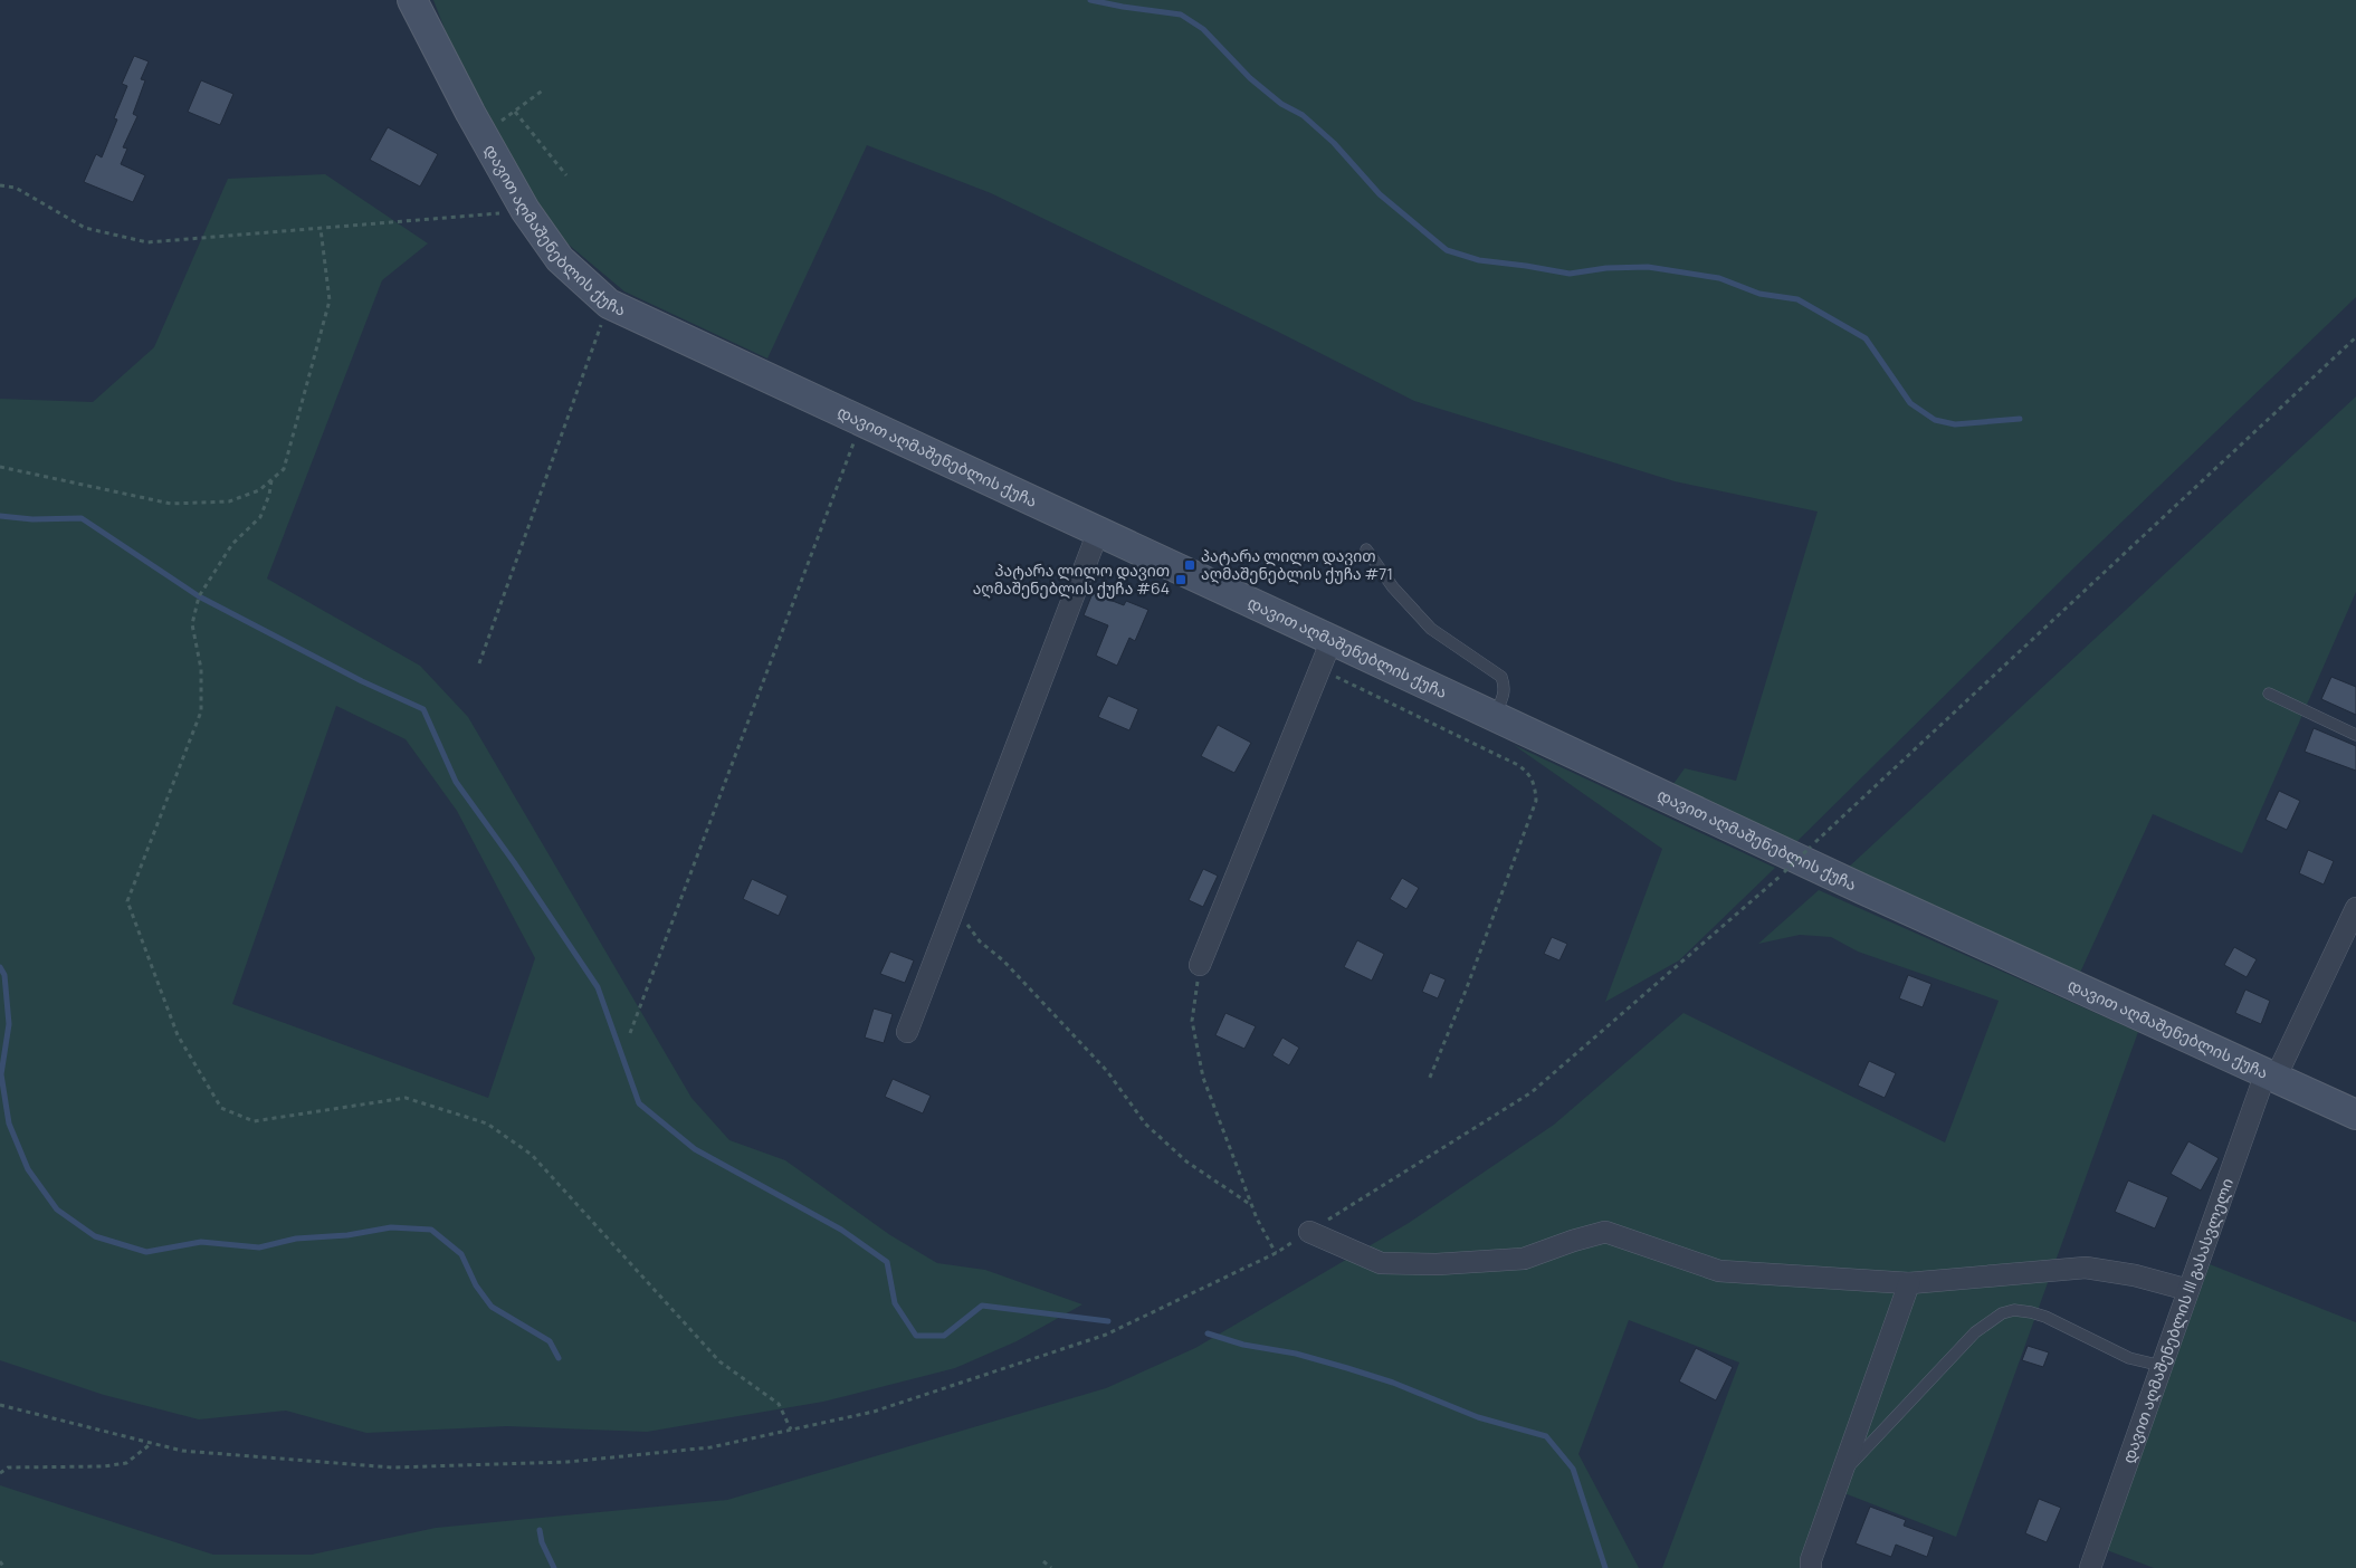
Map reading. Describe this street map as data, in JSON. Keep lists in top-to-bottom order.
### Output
{
  "streets": {
    "street": ["დავით აღმაშენებლის ქუჩა", "დავით აღმაშენებლის III გასასვლელი"]
  },
  "crossings": [
    ["დავით აღმაშენებლის ქუჩა", "დავით აღმაშენებლის III გასასვლელი"]
  ],
  "places": {
    "transit": ["პატარა ლილო დავით აღმაშენებლის ქუჩა #71", "პატარა ლილო დავით აღმაშენებლის ქუჩა #64"]
  }
}
